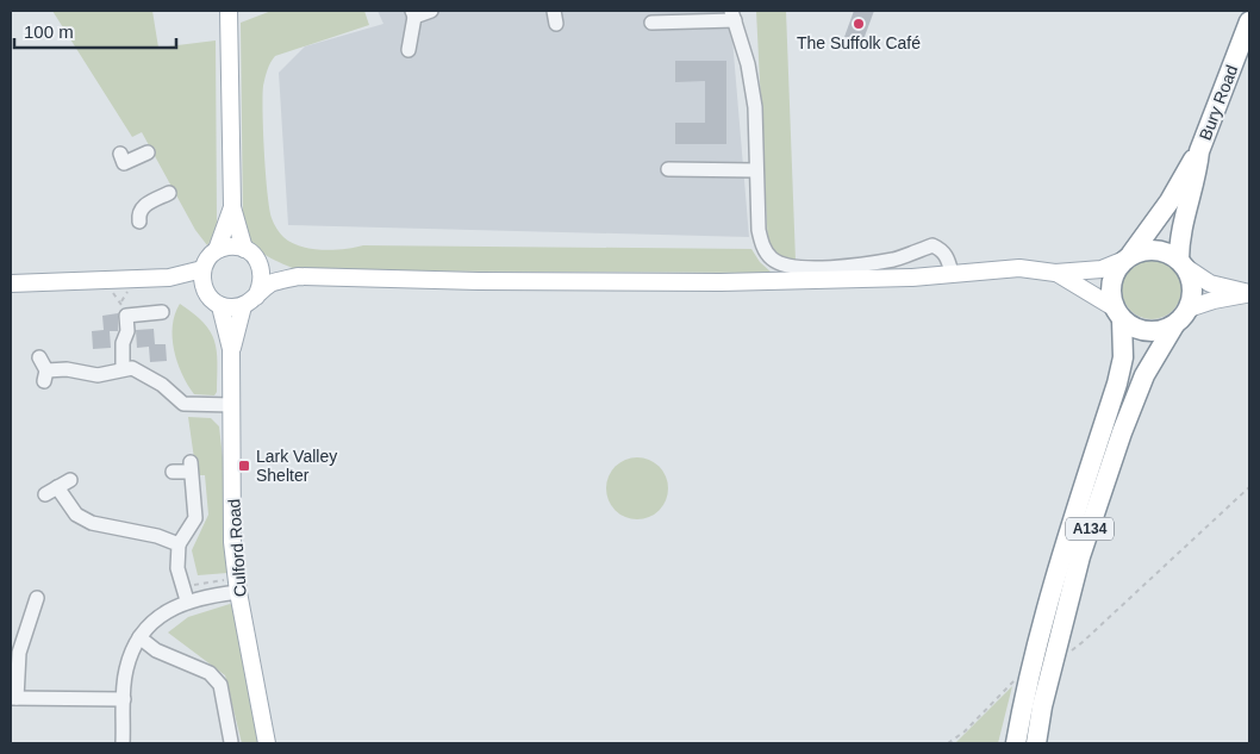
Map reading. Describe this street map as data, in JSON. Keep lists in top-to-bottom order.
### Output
{
  "streets": {
    "highway": ["Bury Road", "A134"],
    "main road": ["Culford Road"]
  },
  "crossings": [
    ["Bury Road", "A134"]
  ],
  "places": {
    "other": ["The Suffolk Café"],
    "transit": ["Lark Valley Shelter"]
  },
  "scale_bar": "100 m"
}
